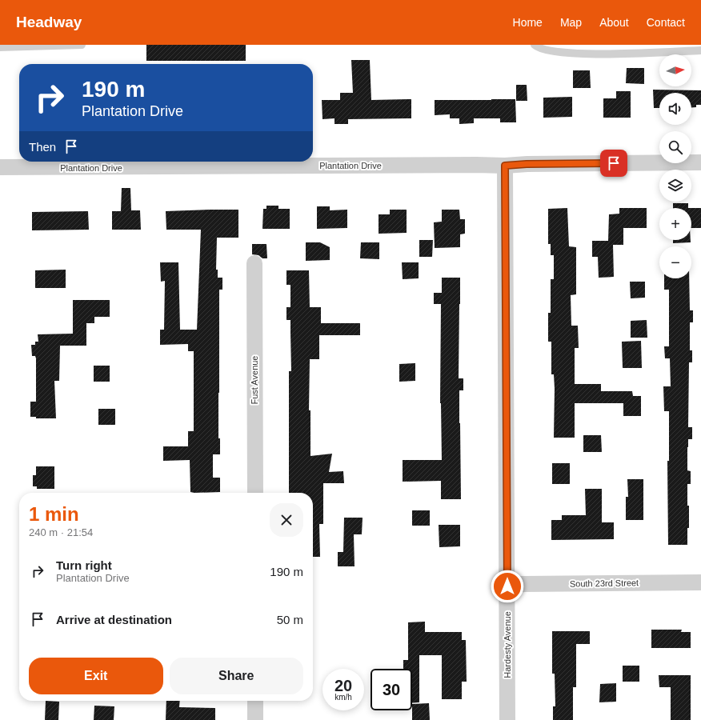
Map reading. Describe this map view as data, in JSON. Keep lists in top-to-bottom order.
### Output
{
  "streets": {
    "street": [
      "Plantation Drive",
      "Fust Avenue",
      "South 23rd Street",
      "Hardesty Avenue"
    ]
  },
  "crossings": [
    ["Plantation Drive", "Hardesty Avenue"],
    ["South 23rd Street", "Hardesty Avenue"]
  ],
  "north": "right",
  "page": {
    "header": "Headway",
    "nav": [
      "Home",
      "Map",
      "About",
      "Contact"
    ],
    "map_buttons": ["+", "−"],
    "turn": ["190 m", "Plantation Drive"],
    "then": "Then",
    "heading": ["1 min", "240 m · 21:54"],
    "list": [
      {
        "name": "Turn right",
        "note": "Plantation Drive",
        "value": "190 m"
      },
      {
        "name": "Arrive at destination",
        "value": "50 m"
      }
    ],
    "buttons": ["Exit", "Share"],
    "speed": "20 km/h",
    "limit": "30"
  }
}
